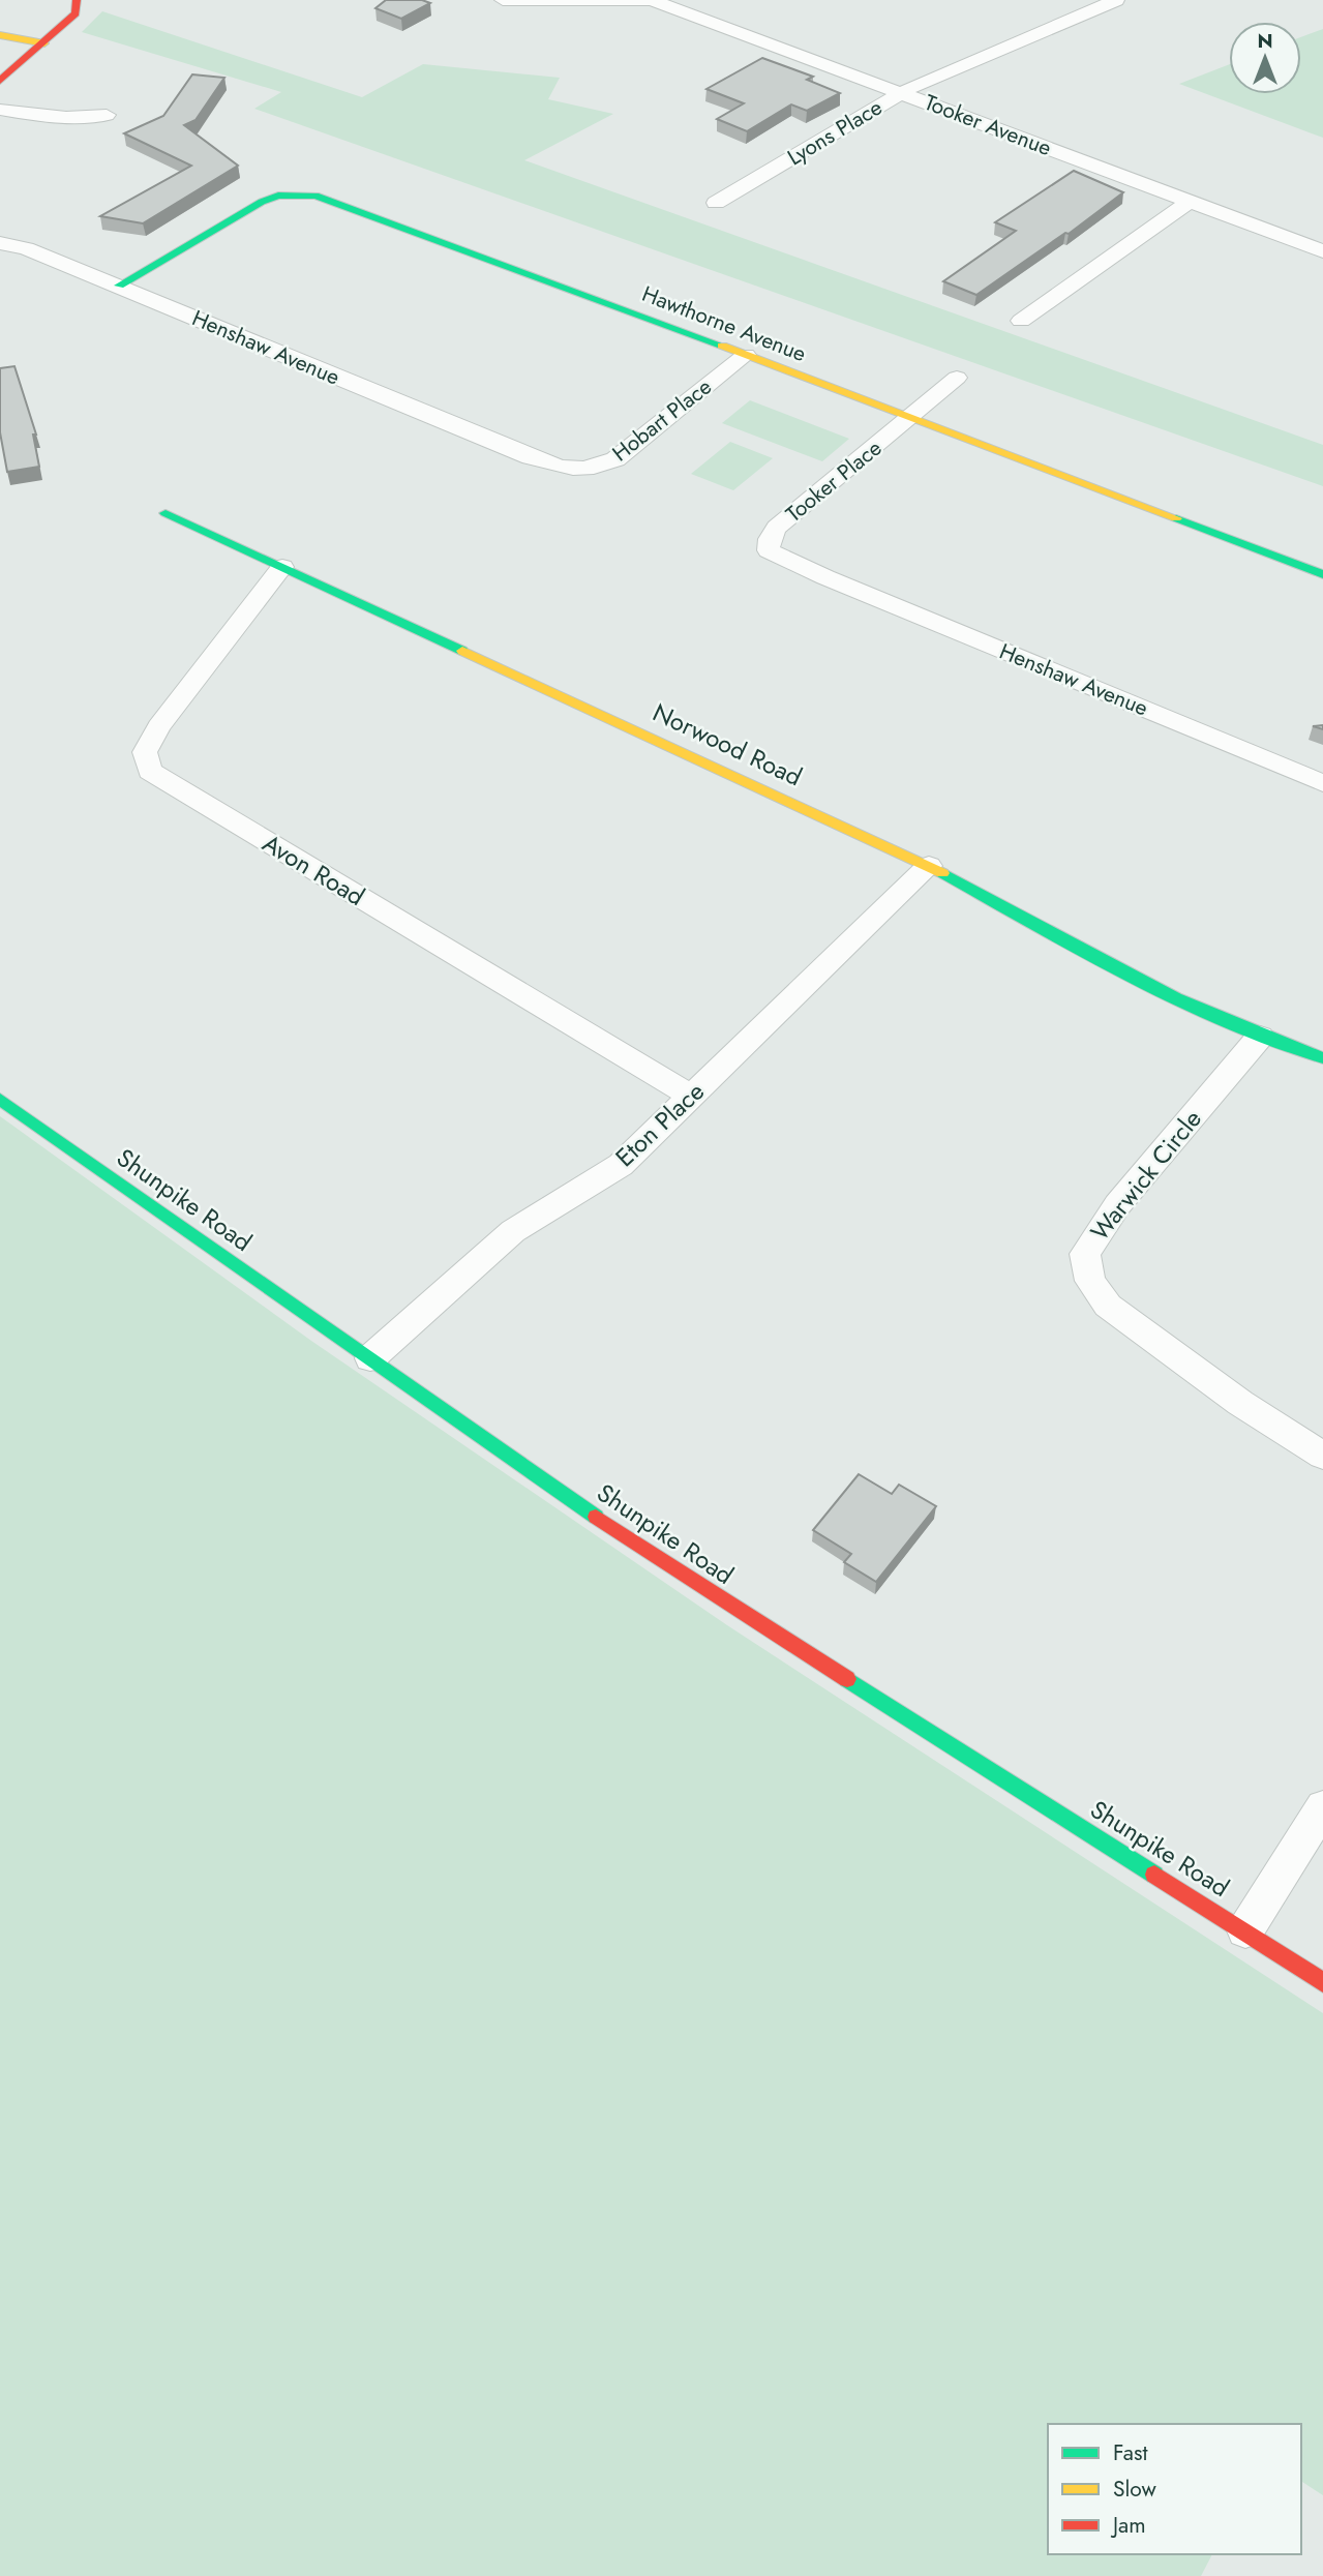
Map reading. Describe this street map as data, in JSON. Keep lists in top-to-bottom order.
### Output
{
  "streets": {
    "street": [
      "Tooker Avenue",
      "Lyons Place",
      "Hawthorne Avenue",
      "Henshaw Avenue",
      "Hobart Place",
      "Tooker Place",
      "Norwood Road",
      "Avon Road",
      "Eton Place",
      "Warwick Circle",
      "Shunpike Road"
    ]
  },
  "crossings": [
    ["Tooker Avenue", "Lyons Place"],
    ["Hawthorne Avenue", "Henshaw Avenue"],
    ["Hawthorne Avenue", "Hobart Place"],
    ["Hawthorne Avenue", "Tooker Place"],
    ["Henshaw Avenue", "Hobart Place"],
    ["Henshaw Avenue", "Tooker Place"],
    ["Norwood Road", "Avon Road"],
    ["Norwood Road", "Eton Place"],
    ["Norwood Road", "Warwick Circle"],
    ["Avon Road", "Eton Place"],
    ["Eton Place", "Shunpike Road"]
  ],
  "legend": ["Fast", "Slow", "Jam"],
  "north": "top"
}
